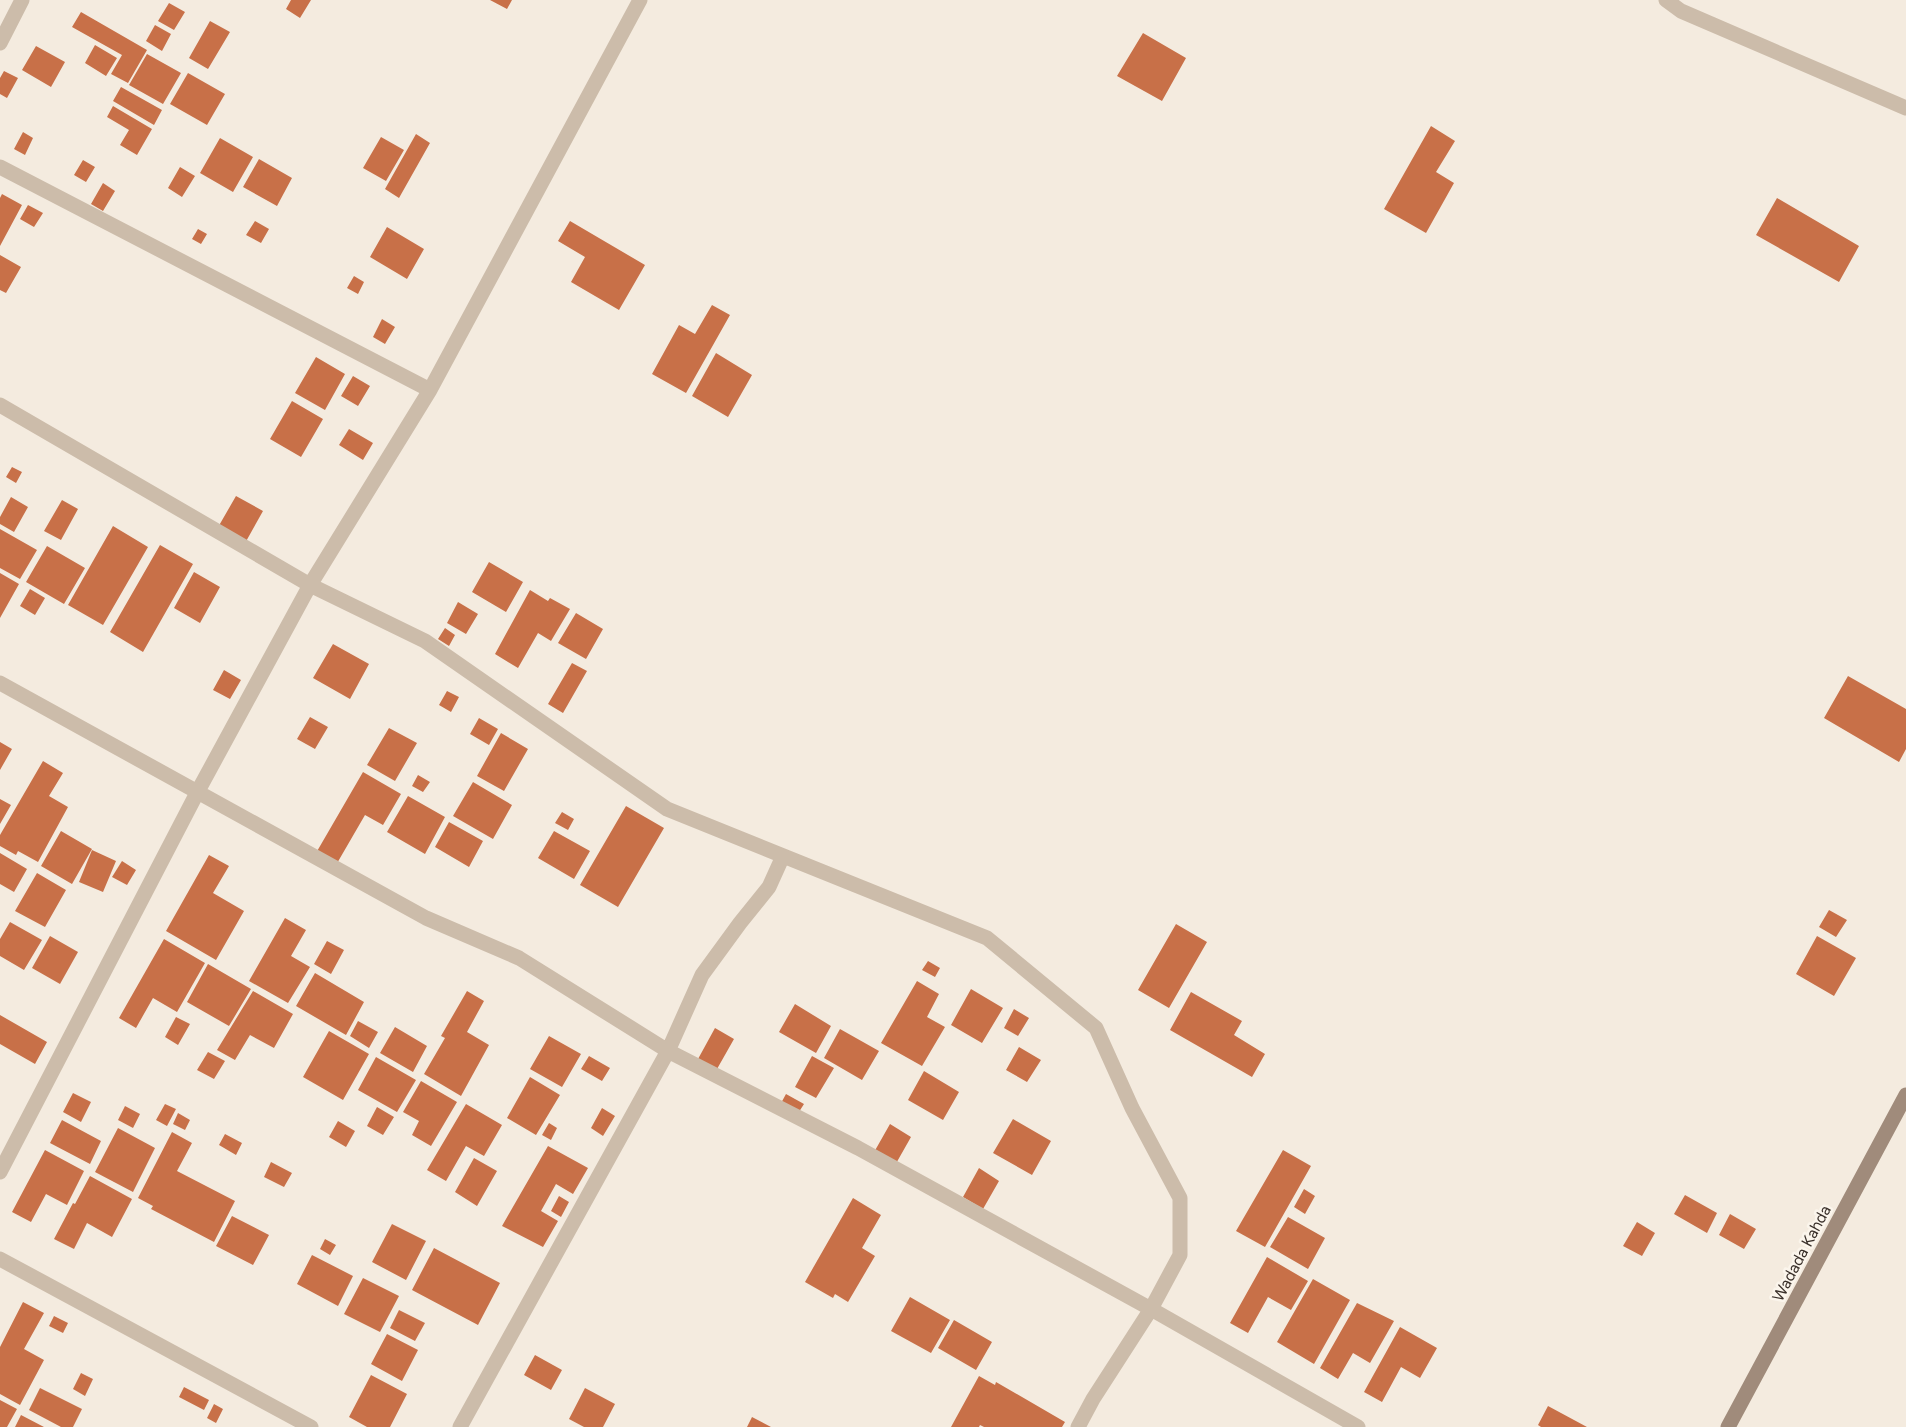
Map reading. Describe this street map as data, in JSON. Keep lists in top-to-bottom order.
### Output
{
  "streets": {
    "main road": ["Wadada Kahda"]
  }
}
